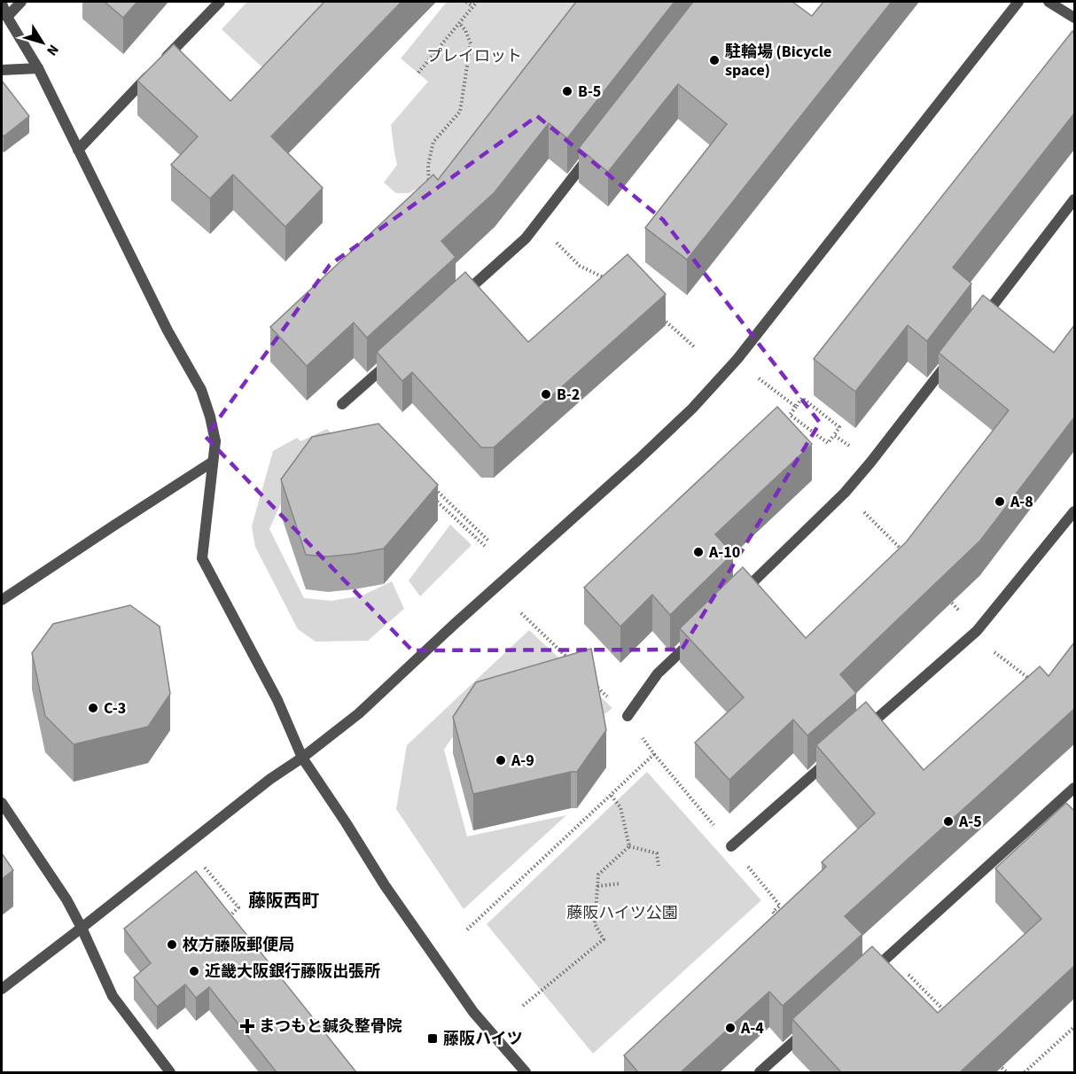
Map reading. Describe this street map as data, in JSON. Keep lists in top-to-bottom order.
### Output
{
  "districts": ["藤阪西町"],
  "parks": ["プレイロット", "藤阪ハイツ公園"],
  "places": {
    "other": [
      "駐輪場 (Bicycle space)",
      "B-5",
      "B-2",
      "A-8",
      "A-10",
      "C-3",
      "A-9",
      "A-5",
      "枚方藤阪郵便局",
      "近畿大阪銀行藤阪出張所",
      "A-4"
    ],
    "health": ["まつもと鍼灸整骨院"],
    "transit": ["藤阪ハイツ"]
  },
  "north": "bottom right"
}
